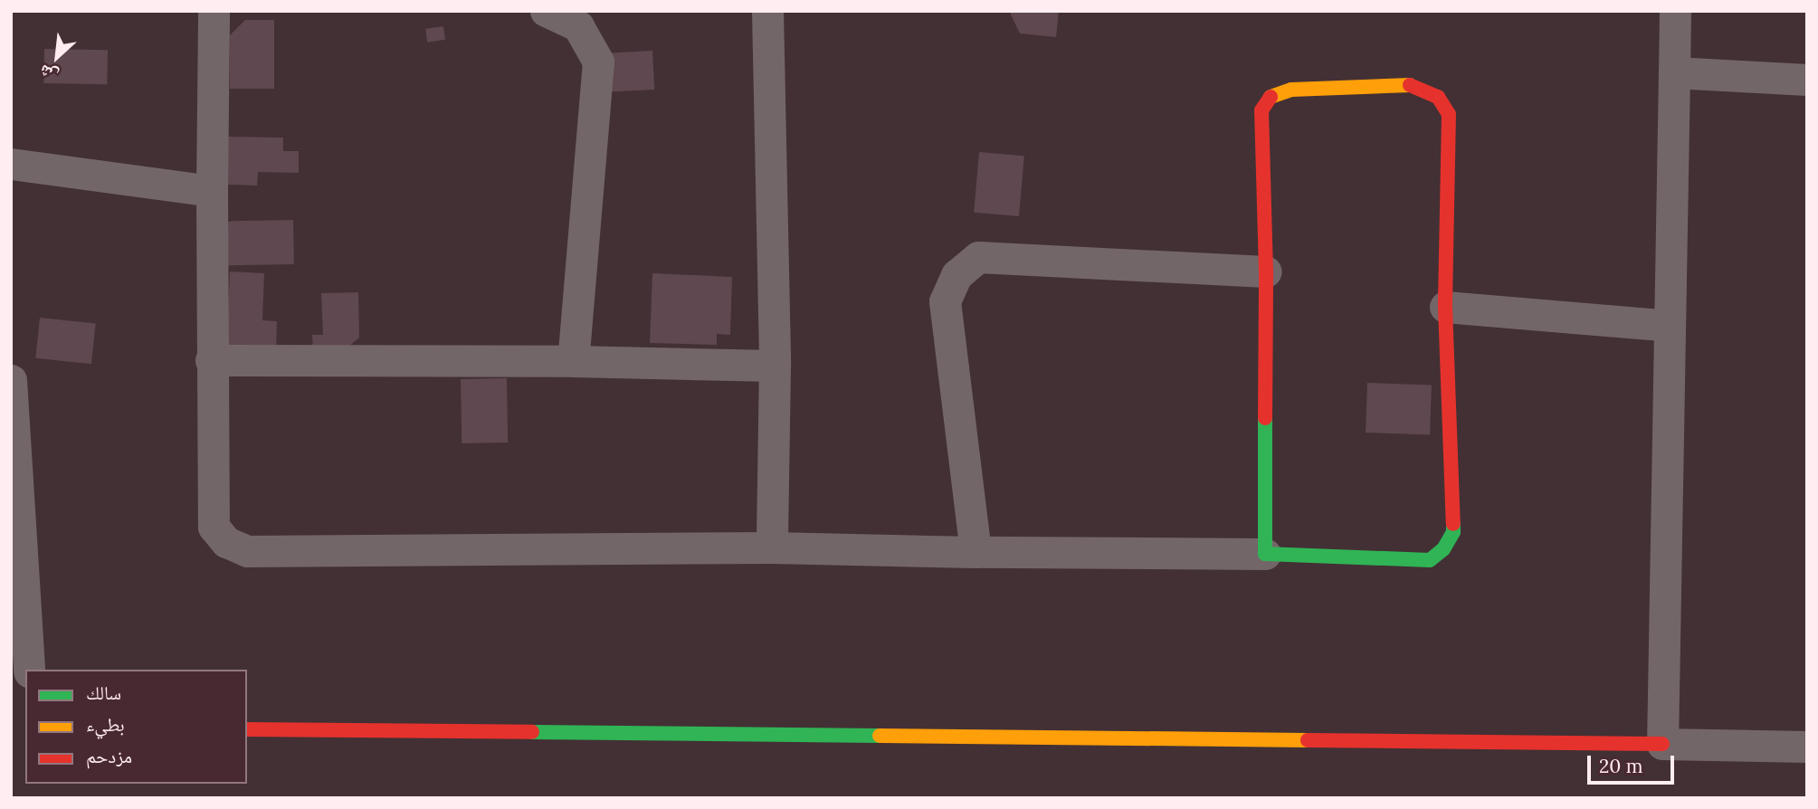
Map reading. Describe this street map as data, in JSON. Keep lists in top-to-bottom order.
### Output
{
  "legend": ["سالك", "بطيء", "مزدحم"],
  "scale_bar": "20 m",
  "north": "bottom left"
}
